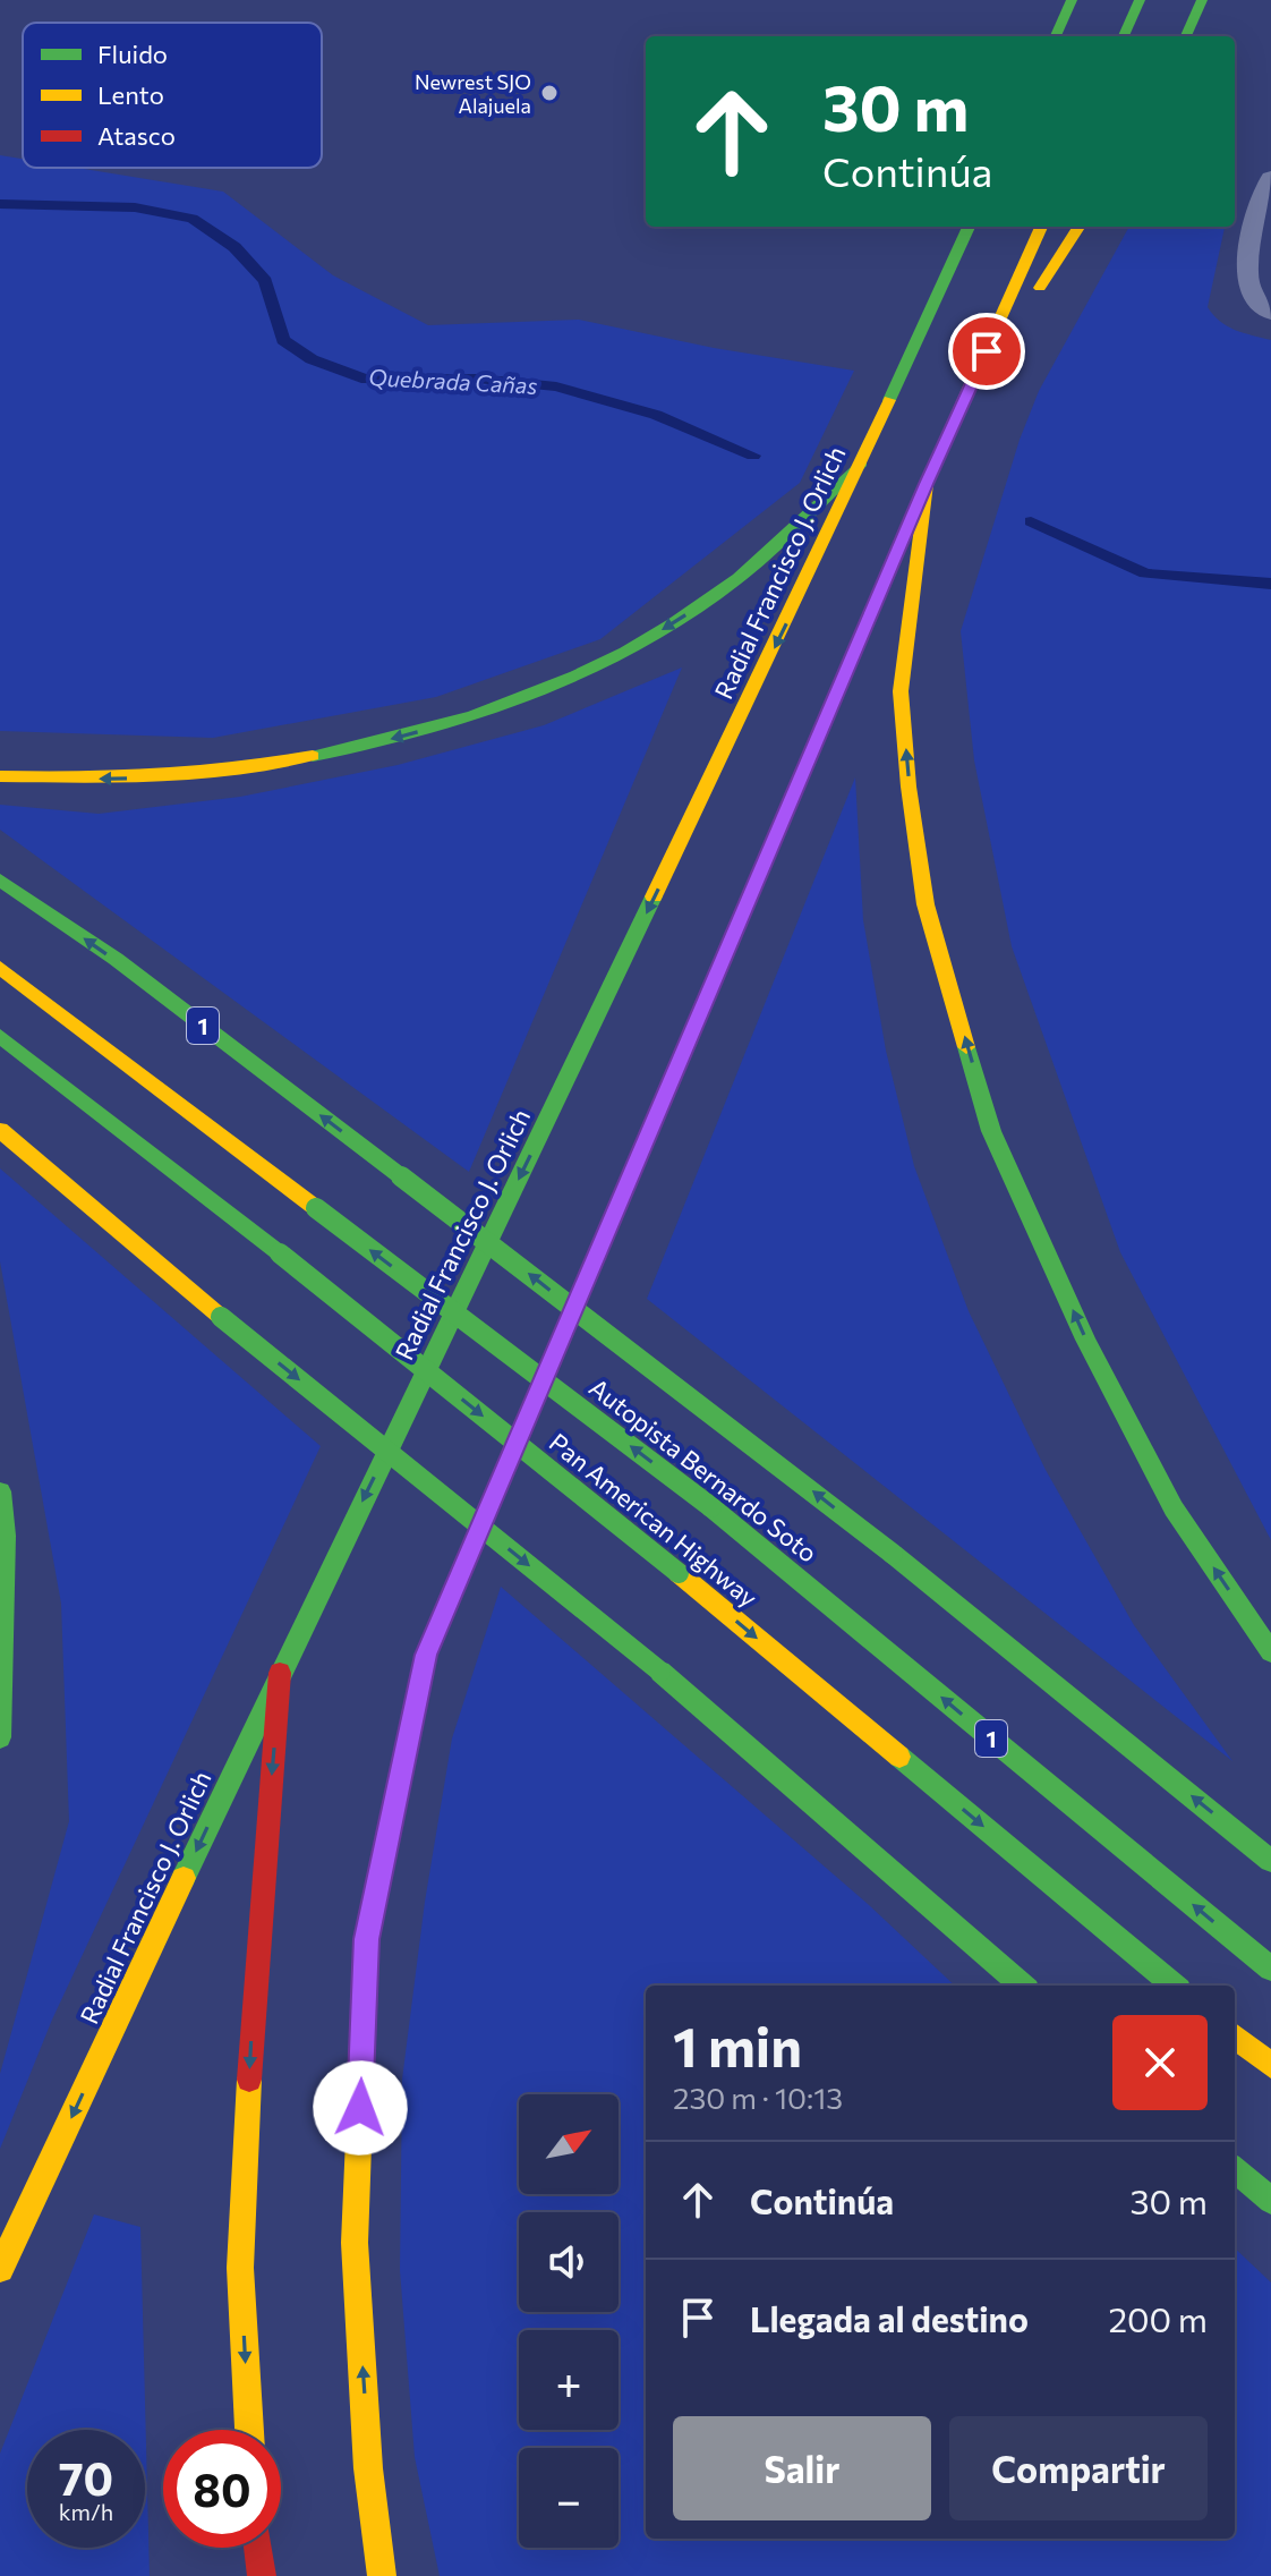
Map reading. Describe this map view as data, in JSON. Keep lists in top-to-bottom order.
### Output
{
  "streets": {
    "main road": [
      "Radial Francisco J. Orlich",
      "1",
      "Autopista Bernardo Soto",
      "Pan American Highway"
    ]
  },
  "water": ["Quebrada Cañas"],
  "places": ["Newrest SJO Alajuela"],
  "legend": ["Fluido", "Lento", "Atasco"],
  "north": "top right",
  "page": {
    "turn": ["30 m", "Continúa"],
    "heading": ["1 min", "230 m · 10:13"],
    "map_buttons": ["+", "−"],
    "list": [
      {
        "name": "Continúa",
        "value": "30 m"
      },
      {
        "name": "Llegada al destino",
        "value": "200 m"
      }
    ],
    "buttons": ["Salir", "Compartir"],
    "speed": "70 km/h",
    "limit": "80"
  }
}
